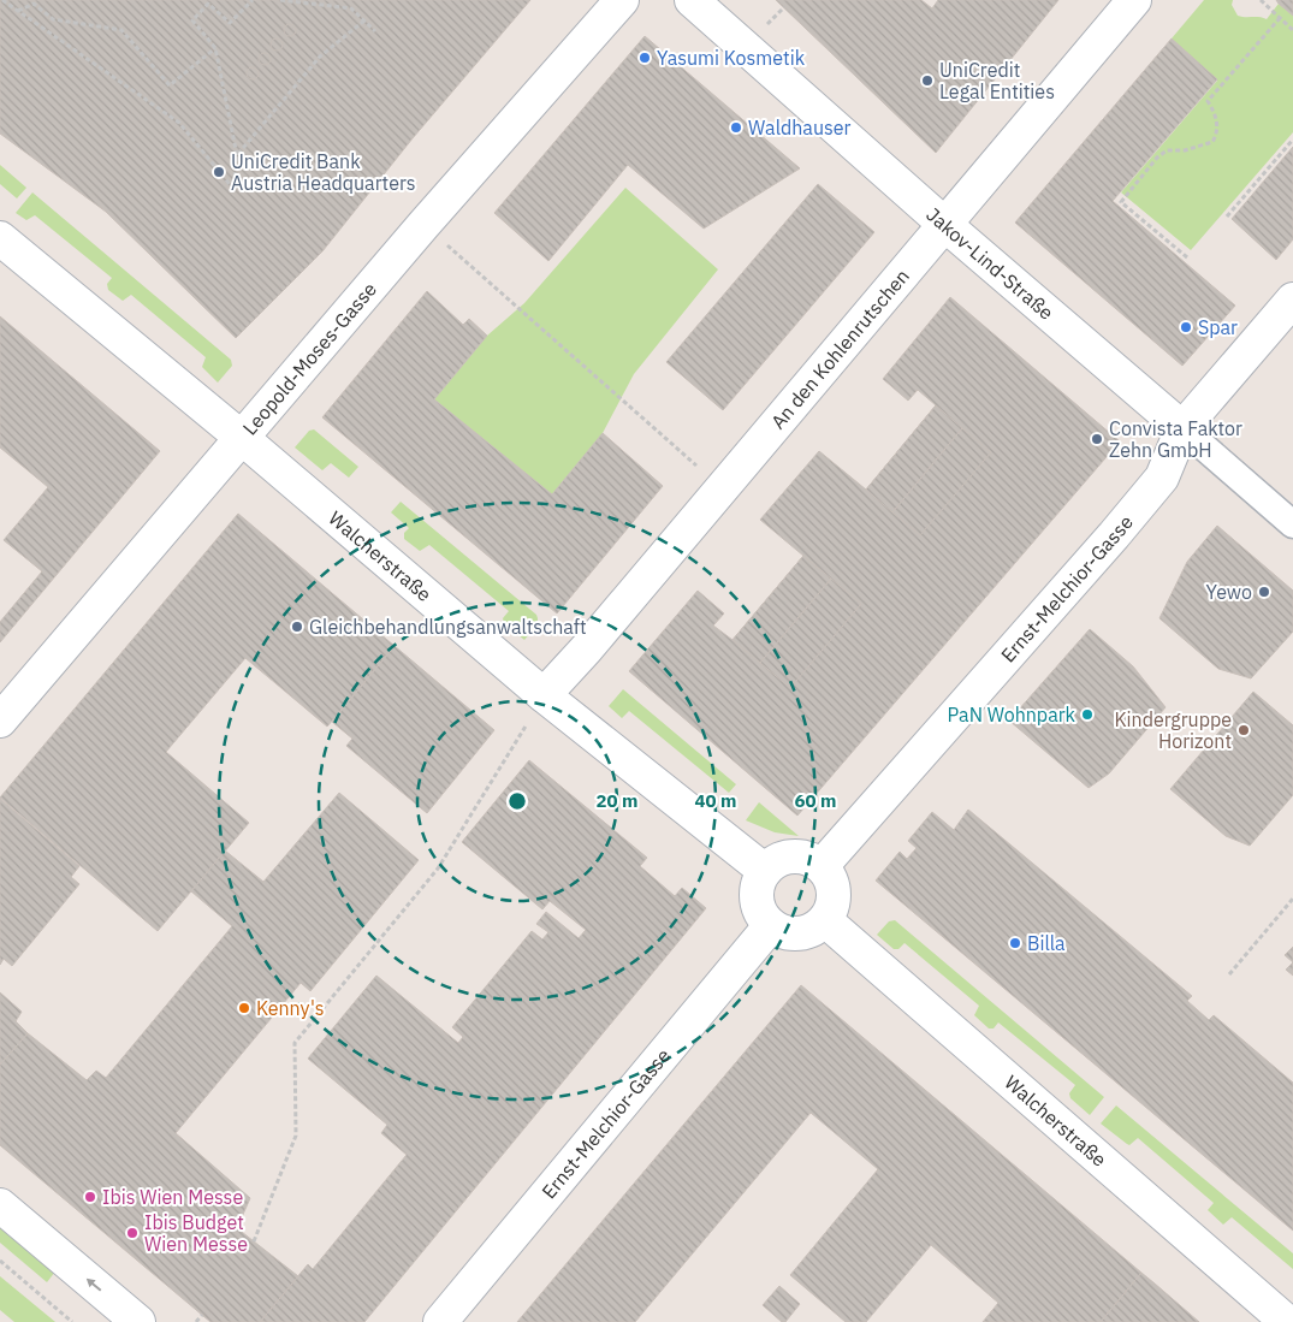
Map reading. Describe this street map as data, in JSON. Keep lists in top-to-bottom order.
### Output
{
  "streets": {
    "street": [
      "Jakov-Lind-Straße",
      "An den Kohlenrutschen",
      "Leopold-Moses-Gasse",
      "Walcherstraße",
      "Ernst-Melchior-Gasse"
    ]
  },
  "crossings": [
    ["Jakov-Lind-Straße", "An den Kohlenrutschen"],
    ["Jakov-Lind-Straße", "Ernst-Melchior-Gasse"],
    ["An den Kohlenrutschen", "Walcherstraße"],
    ["Leopold-Moses-Gasse", "Walcherstraße"],
    ["Walcherstraße", "Ernst-Melchior-Gasse"]
  ],
  "places": [
    "Yasumi Kosmetik",
    "UniCredit Legal Entities",
    "Waldhauser",
    "UniCredit Bank Austria Headquarters",
    "Spar",
    "Convista Faktor Zehn GmbH",
    "Yewo",
    "Gleichbehandlungsanwaltschaft",
    "PaN Wohnpark",
    "Kindergruppe Horizont",
    "Billa",
    "Kenny's",
    "Ibis Wien Messe",
    "Ibis Budget Wien Messe"
  ],
  "rings": ["20 m", "40 m", "60 m"]
}
